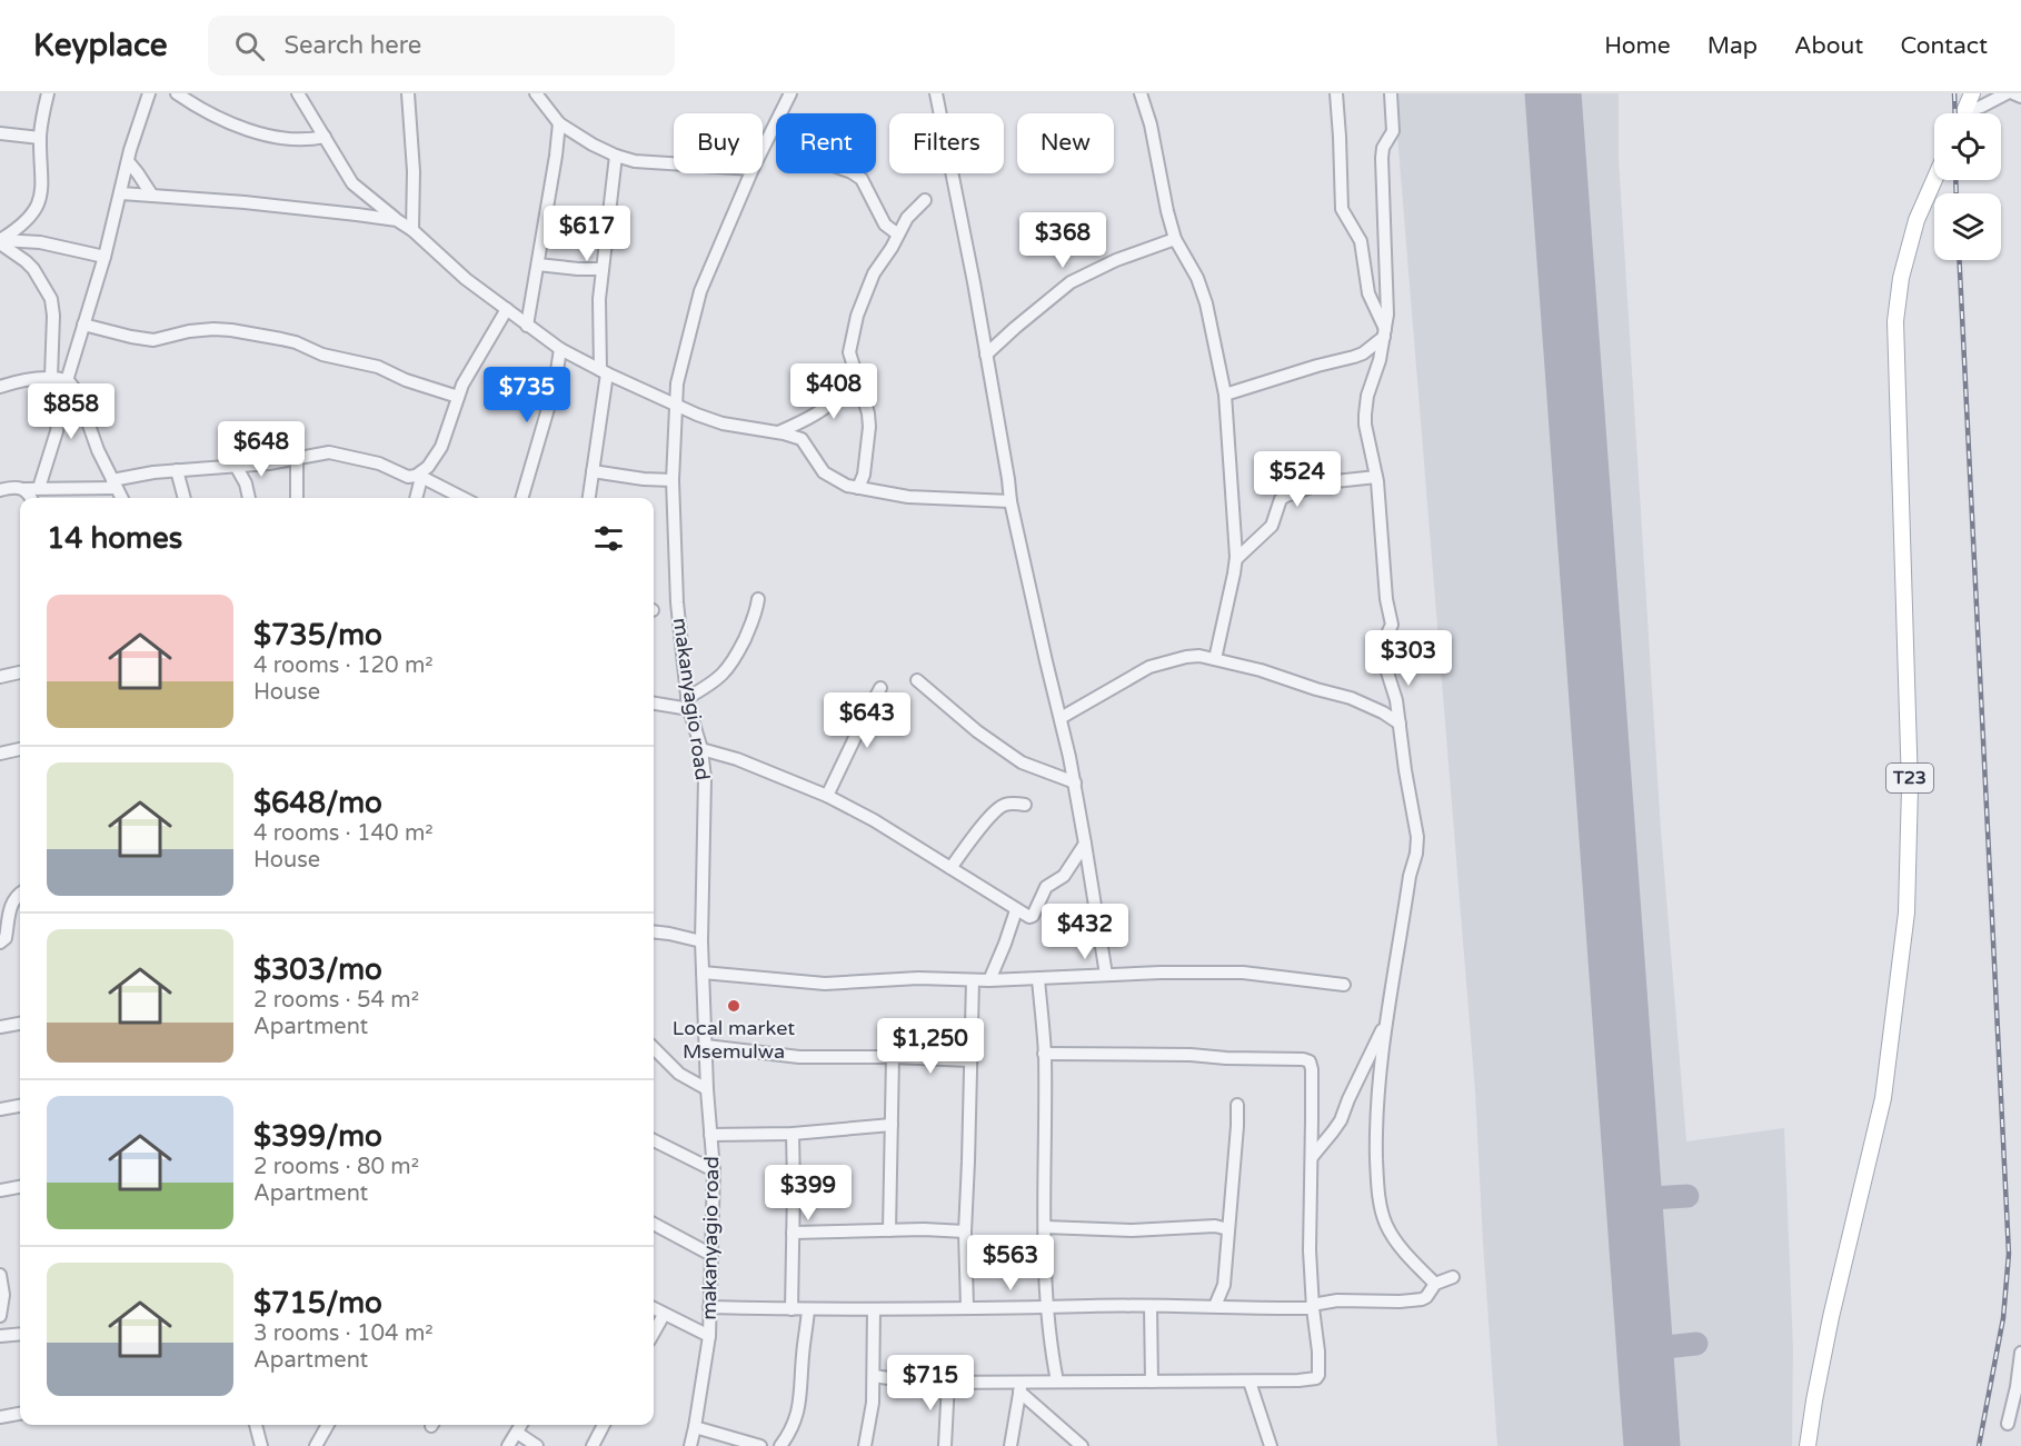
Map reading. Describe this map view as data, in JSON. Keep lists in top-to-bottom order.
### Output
{
  "streets": {
    "main road": ["T23"],
    "street": ["makanyagio road"]
  },
  "places": ["Local market Msemulwa"],
  "page": {
    "header": "Keyplace",
    "search": "Search here",
    "nav": [
      "Home",
      "Map",
      "About",
      "Contact"
    ],
    "chip": [
      "Buy",
      "Rent",
      "Filters",
      "New"
    ],
    "price": [
      "$617",
      "$368",
      "$408",
      "$735",
      "$858",
      "$648",
      "$524",
      "$303",
      "$643",
      "$432",
      "$1,250",
      "$399",
      "$563",
      "$715"
    ],
    "heading": "14 homes",
    "list": [
      {
        "name": "$735/mo",
        "note": "4 rooms · 120 m² · House"
      },
      {
        "name": "$648/mo",
        "note": "4 rooms · 140 m² · House"
      },
      {
        "name": "$303/mo",
        "note": "2 rooms · 54 m² · Apartment"
      },
      {
        "name": "$399/mo",
        "note": "2 rooms · 80 m² · Apartment"
      },
      {
        "name": "$715/mo",
        "note": "3 rooms · 104 m² · Apartment"
      }
    ]
  }
}
